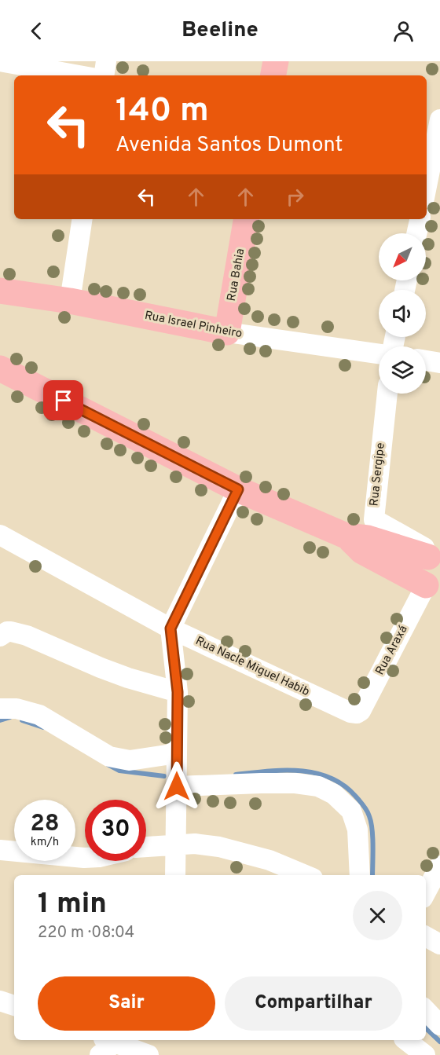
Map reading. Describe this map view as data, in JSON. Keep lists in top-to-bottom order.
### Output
{
  "streets": {
    "main road": ["Rua Bahia", "Rua Israel Pinheiro"],
    "street": ["Rua Sergipe", "Rua Araxá", "Rua Nacle Miguel Habib"]
  },
  "crossings": [
    ["Rua Bahia", "Rua Israel Pinheiro"],
    ["Rua Araxá", "Rua Nacle Miguel Habib"]
  ],
  "north": "bottom left",
  "page": {
    "header": "Beeline",
    "turn": ["140 m", "Avenida Santos Dumont"],
    "speed": "28 km/h",
    "limit": "30",
    "heading": ["1 min", "220 m · 08:04"],
    "buttons": ["Sair", "Compartilhar"]
  }
}
